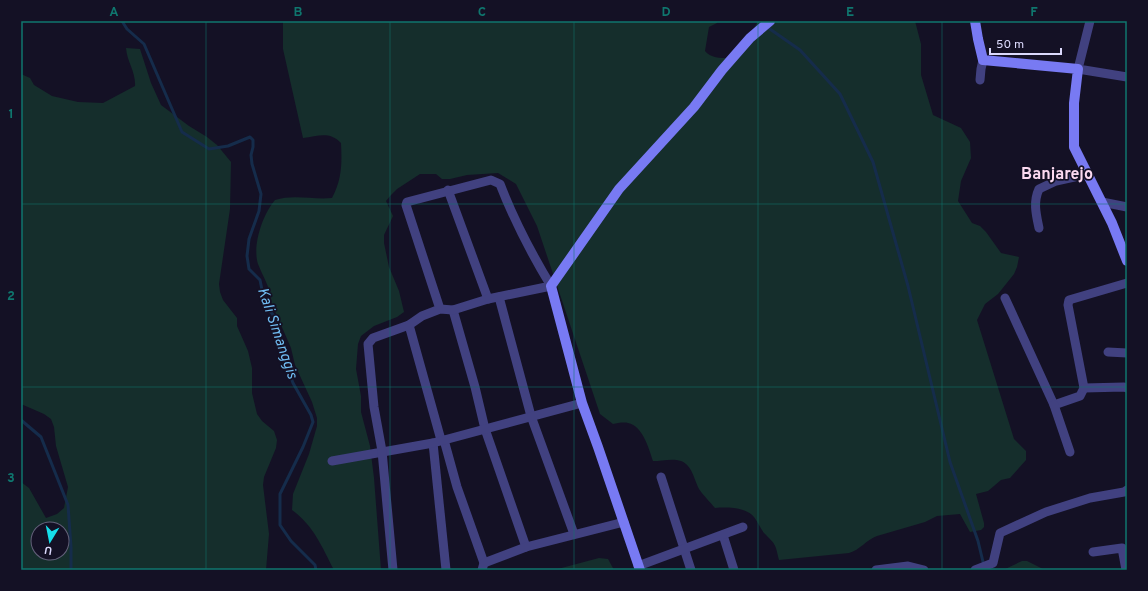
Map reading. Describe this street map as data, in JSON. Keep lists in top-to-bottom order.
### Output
{
  "districts": ["Banjarejo"],
  "water": ["Kali Simanggis"],
  "scale_bar": "50 m",
  "north": "bottom",
  "grid": {
    "columns": [
      "A",
      "B",
      "C",
      "D",
      "E",
      "F"
    ],
    "rows": ["1", "2", "3"]
  }
}
